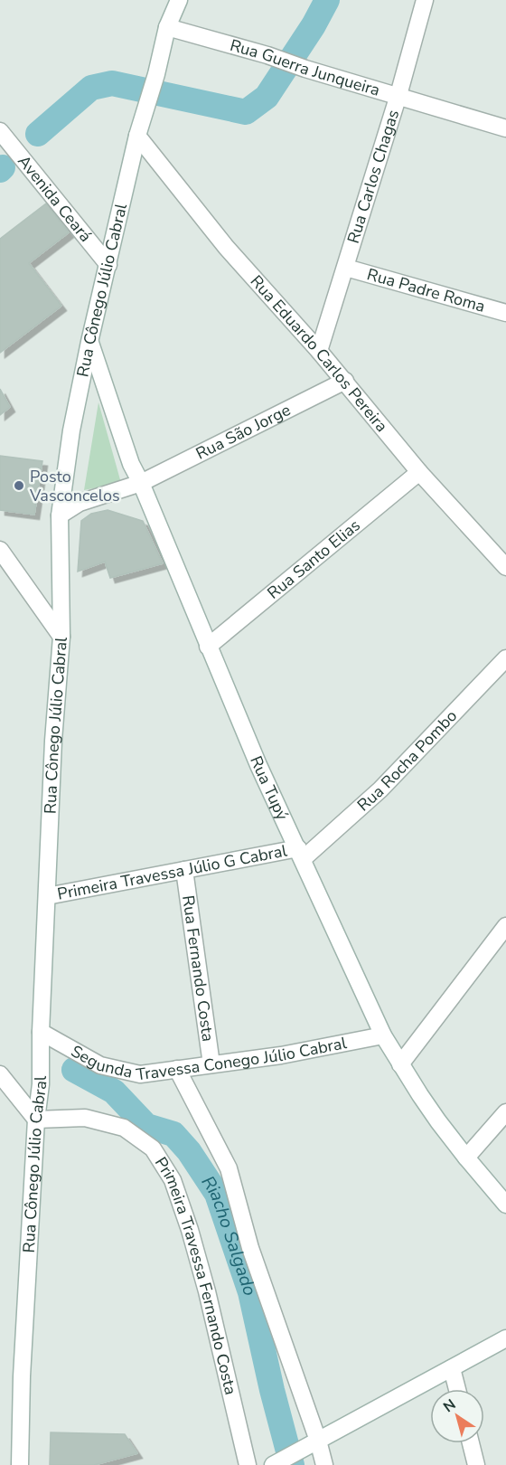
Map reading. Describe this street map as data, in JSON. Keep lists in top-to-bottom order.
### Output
{
  "streets": {
    "street": [
      "Rua Guerra Junqueira",
      "Rua Carlos Chagas",
      "Avenida Ceará",
      "Rua Cônego Júlio Cabral",
      "Rua Padre Roma",
      "Rua Eduardo Carlos Pereira",
      "Rua São Jorge",
      "Rua Santo Elias",
      "Rua Rocha Pombo",
      "Rua Tupý",
      "Primeira Travessa Júlio G Cabral",
      "Rua Fernando Costa",
      "Segunda Travessa Conego Júlio Cabral",
      "Primeira Travessa Fernando Costa"
    ]
  },
  "crossings": [
    ["Rua Guerra Junqueira", "Rua Carlos Chagas"],
    ["Rua Guerra Junqueira", "Rua Cônego Júlio Cabral"],
    ["Rua Carlos Chagas", "Rua Padre Roma"],
    ["Rua Carlos Chagas", "Rua Eduardo Carlos Pereira"],
    ["Avenida Ceará", "Rua Cônego Júlio Cabral"],
    ["Rua Cônego Júlio Cabral", "Rua Eduardo Carlos Pereira"],
    ["Rua Cônego Júlio Cabral", "Rua São Jorge"],
    ["Rua Cônego Júlio Cabral", "Rua Tupý"],
    ["Rua Cônego Júlio Cabral", "Primeira Travessa Júlio G Cabral"],
    ["Rua Cônego Júlio Cabral", "Segunda Travessa Conego Júlio Cabral"],
    ["Rua Cônego Júlio Cabral", "Primeira Travessa Fernando Costa"],
    ["Rua Eduardo Carlos Pereira", "Rua São Jorge"],
    ["Rua Eduardo Carlos Pereira", "Rua Santo Elias"],
    ["Rua São Jorge", "Rua Tupý"],
    ["Rua Santo Elias", "Rua Tupý"],
    ["Rua Rocha Pombo", "Rua Tupý"],
    ["Rua Rocha Pombo", "Primeira Travessa Júlio G Cabral"],
    ["Rua Tupý", "Primeira Travessa Júlio G Cabral"],
    ["Rua Tupý", "Segunda Travessa Conego Júlio Cabral"],
    ["Primeira Travessa Júlio G Cabral", "Rua Fernando Costa"],
    ["Rua Fernando Costa", "Segunda Travessa Conego Júlio Cabral"]
  ],
  "water": ["Riacho Salgado"],
  "places": ["Posto Vasconcelos"],
  "north": "top left"
}
